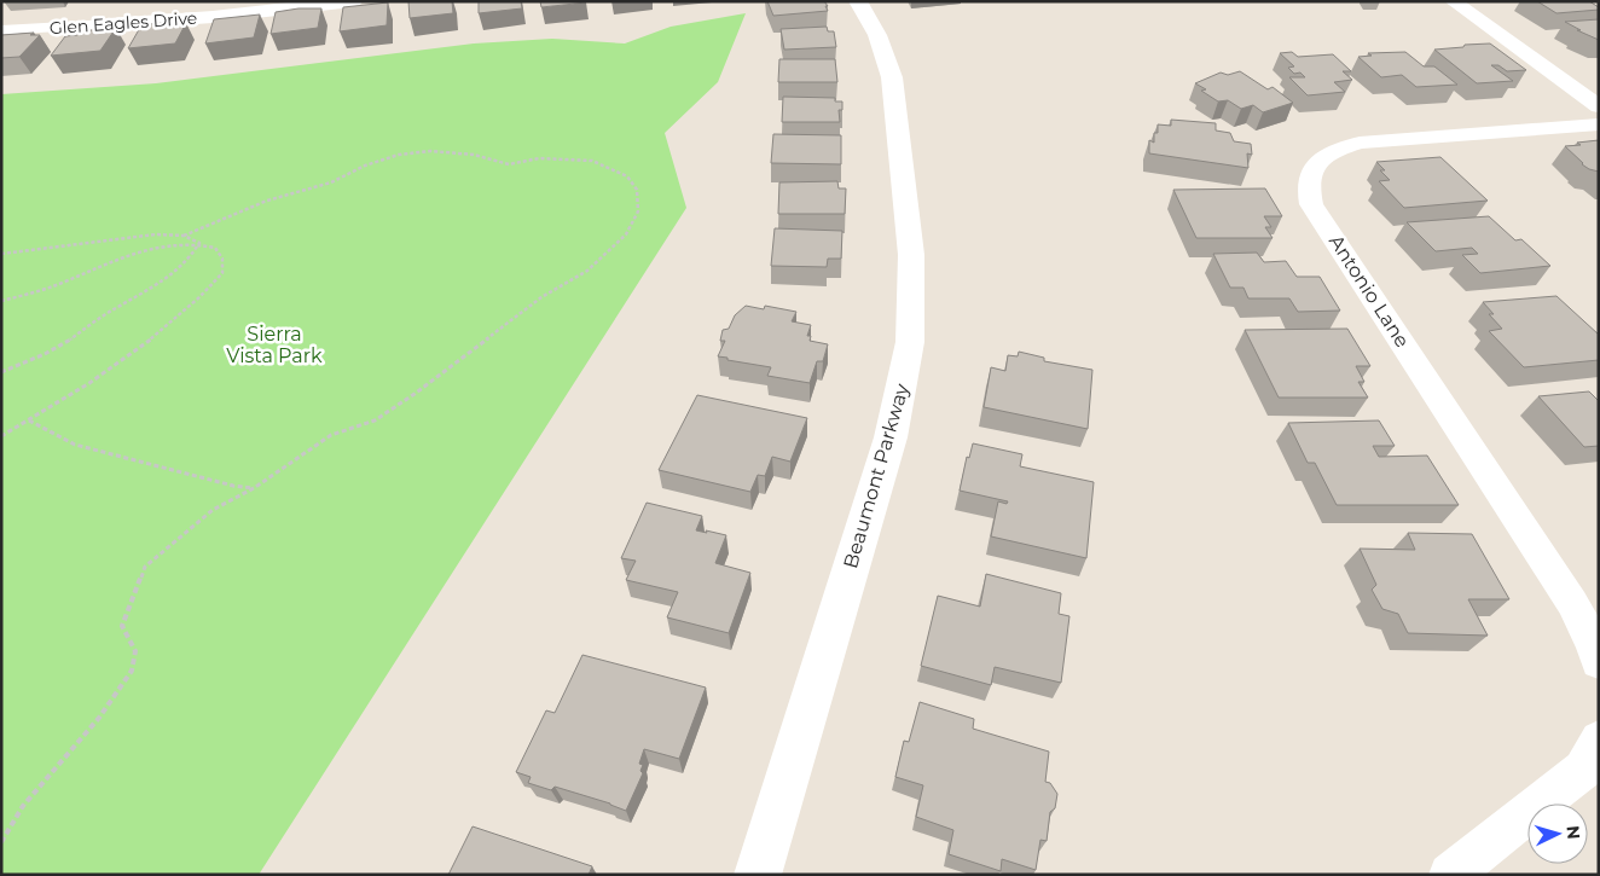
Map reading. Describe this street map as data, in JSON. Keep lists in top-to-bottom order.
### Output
{
  "streets": {
    "street": ["Glen Eagles Drive", "Antonio Lane", "Beaumont Parkway"]
  },
  "parks": ["Sierra Vista Park"],
  "north": "right"
}
